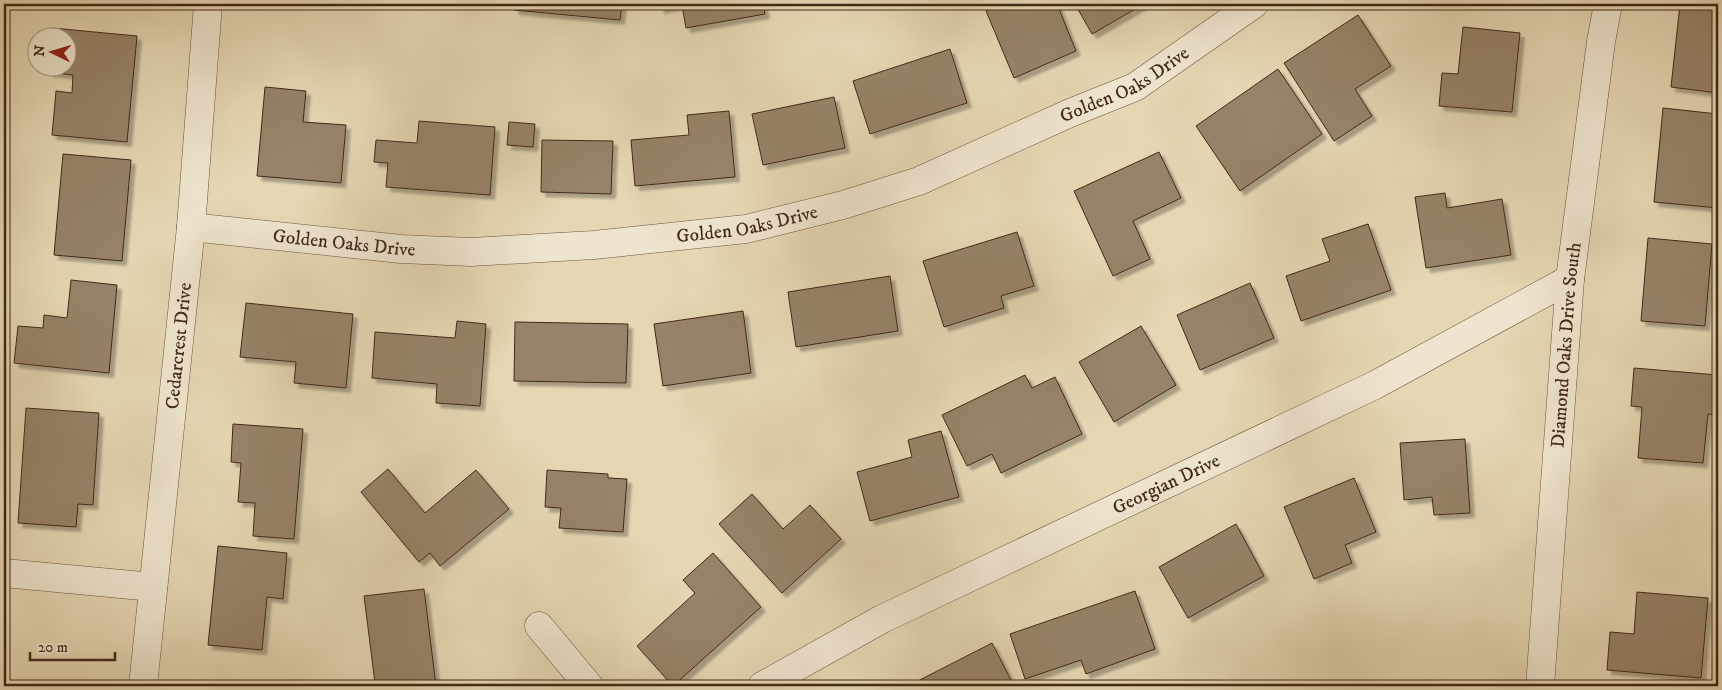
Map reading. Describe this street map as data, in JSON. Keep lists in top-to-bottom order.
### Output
{
  "streets": {
    "street": [
      "Golden Oaks Drive",
      "Diamond Oaks Drive South",
      "Cedarcrest Drive",
      "Georgian Drive"
    ]
  },
  "crossings": [
    ["Golden Oaks Drive", "Cedarcrest Drive"],
    ["Diamond Oaks Drive South", "Georgian Drive"]
  ],
  "scale_bar": "20 m",
  "north": "left"
}
